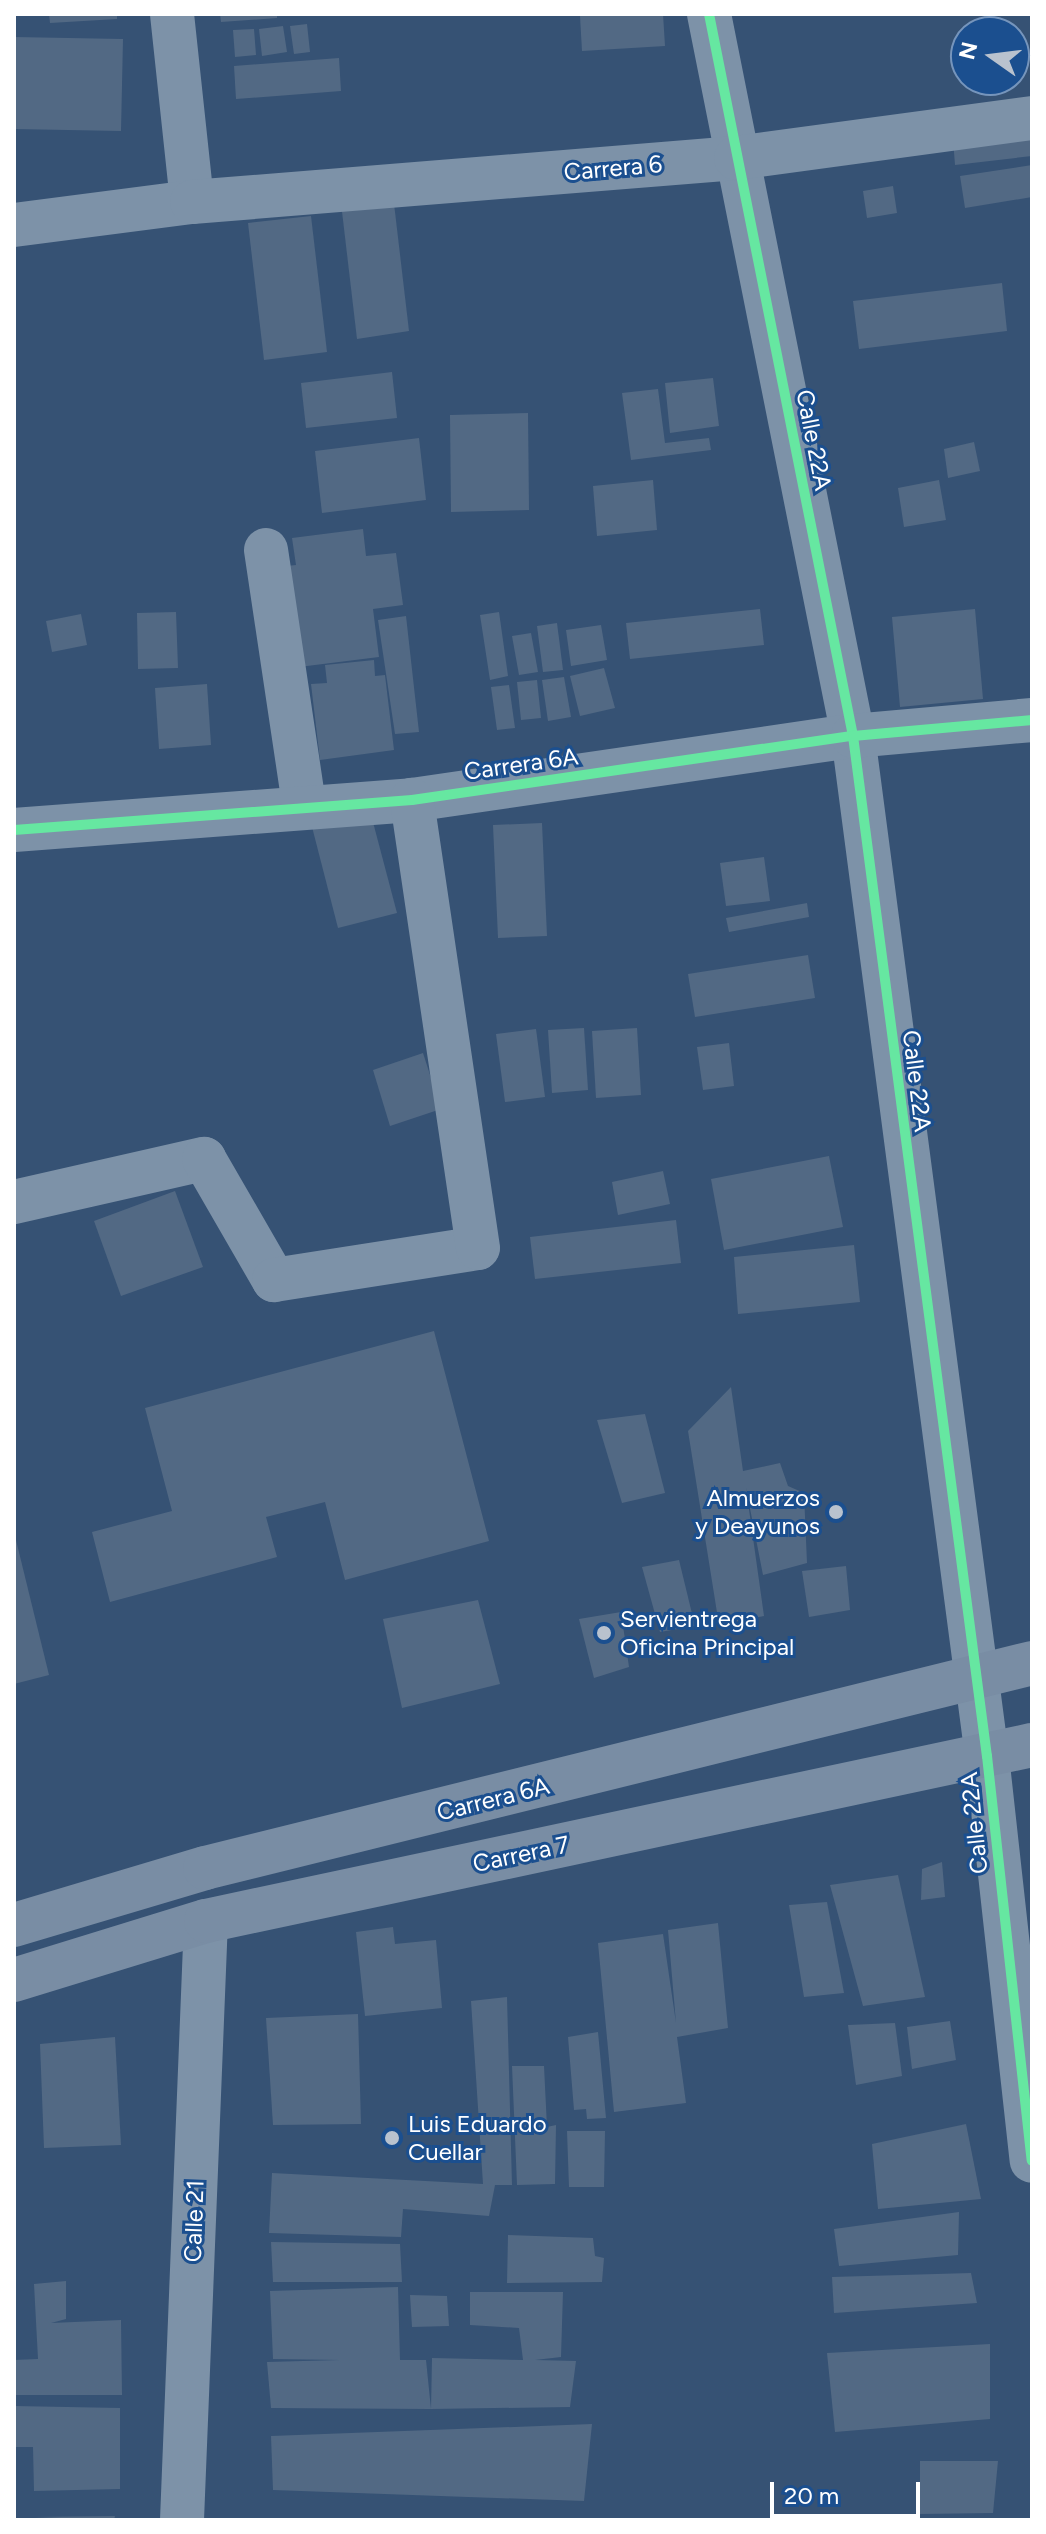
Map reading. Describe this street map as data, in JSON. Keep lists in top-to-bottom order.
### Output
{
  "streets": {
    "main road": ["Carrera 6A", "Carrera 7"],
    "street": ["Carrera 6", "Calle 22A", "Calle 21"]
  },
  "crossings": [
    ["Carrera 6", "Calle 22A"],
    ["Calle 22A", "Carrera 6A"],
    ["Calle 22A", "Carrera 7"],
    ["Carrera 7", "Calle 21"]
  ],
  "places": ["Almuerzos y Deayunos", "Servientrega Oficina Principal", "Luis Eduardo Cuellar"],
  "scale_bar": "20 m",
  "north": "left"
}
